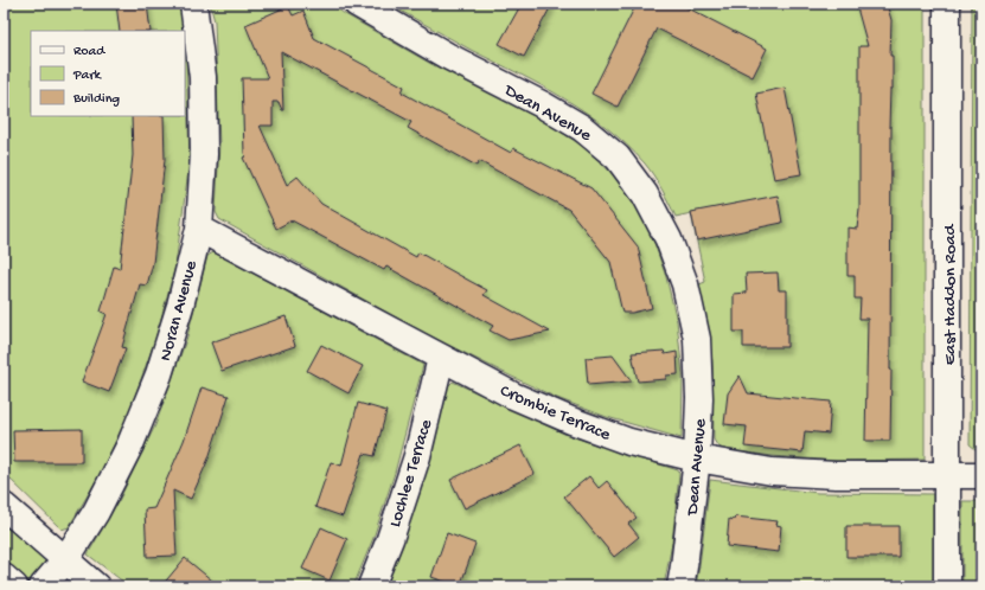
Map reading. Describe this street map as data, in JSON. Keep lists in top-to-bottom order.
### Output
{
  "streets": {
    "street": [
      "Dean Avenue",
      "East Haddon Road",
      "Noran Avenue",
      "Crombie Terrace",
      "Lochlee Terrace"
    ]
  },
  "crossings": [
    ["Dean Avenue", "Crombie Terrace"],
    ["East Haddon Road", "Crombie Terrace"],
    ["Noran Avenue", "Crombie Terrace"],
    ["Crombie Terrace", "Lochlee Terrace"]
  ],
  "legend": ["Road", "Park", "Building"]
}
